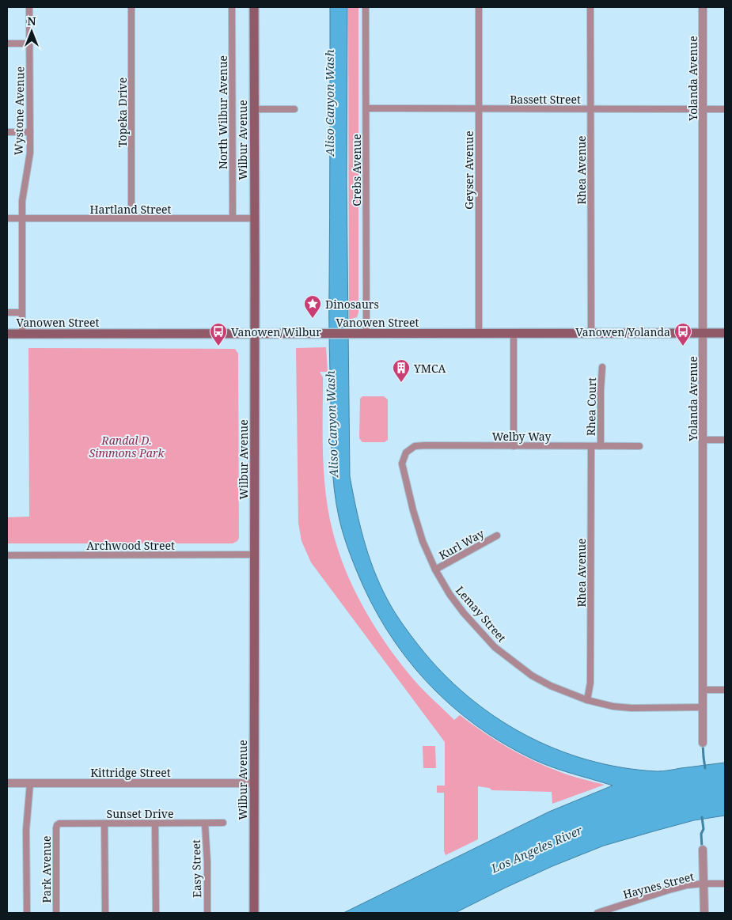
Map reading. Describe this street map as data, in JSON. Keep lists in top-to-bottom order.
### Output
{
  "streets": {
    "main road": ["Wilbur Avenue", "Vanowen Street"],
    "street": [
      "Yolanda Avenue",
      "Bassett Street",
      "Wystone Avenue",
      "Topeka Drive",
      "North Wilbur Avenue",
      "Crebs Avenue",
      "Geyser Avenue",
      "Rhea Avenue",
      "Hartland Street",
      "Rhea Court",
      "Welby Way",
      "Kurl Way",
      "Archwood Street",
      "Lemay Street",
      "Kittridge Street",
      "Sunset Drive",
      "Easy Street",
      "Park Avenue",
      "Haynes Street"
    ]
  },
  "crossings": [
    ["Yolanda Avenue", "Bassett Street"],
    ["Yolanda Avenue", "Vanowen Street"],
    ["Yolanda Avenue", "Lemay Street"],
    ["Bassett Street", "Crebs Avenue"],
    ["Bassett Street", "Geyser Avenue"],
    ["Bassett Street", "Rhea Avenue"],
    ["Wystone Avenue", "Hartland Street"],
    ["Wystone Avenue", "Vanowen Street"],
    ["Topeka Drive", "Hartland Street"],
    ["North Wilbur Avenue", "Hartland Street"],
    ["Wilbur Avenue", "Hartland Street"],
    ["Wilbur Avenue", "Vanowen Street"],
    ["Wilbur Avenue", "Archwood Street"],
    ["Wilbur Avenue", "Kittridge Street"],
    ["Crebs Avenue", "Vanowen Street"],
    ["Geyser Avenue", "Vanowen Street"],
    ["Rhea Avenue", "Vanowen Street"],
    ["Rhea Avenue", "Welby Way"],
    ["Rhea Avenue", "Lemay Street"],
    ["Rhea Court", "Welby Way"],
    ["Welby Way", "Lemay Street"],
    ["Kurl Way", "Lemay Street"],
    ["Sunset Drive", "Easy Street"],
    ["Sunset Drive", "Park Avenue"]
  ],
  "water": ["Aliso Canyon Wash", "Los Angeles River"],
  "parks": ["Randal D. Simmons Park"],
  "places": {
    "place": ["Dinosaurs"],
    "bus stop": ["Vanowen/Wilbur", "Vanowen/Yolanda"],
    "building": ["YMCA"]
  },
  "north": "top"
}
